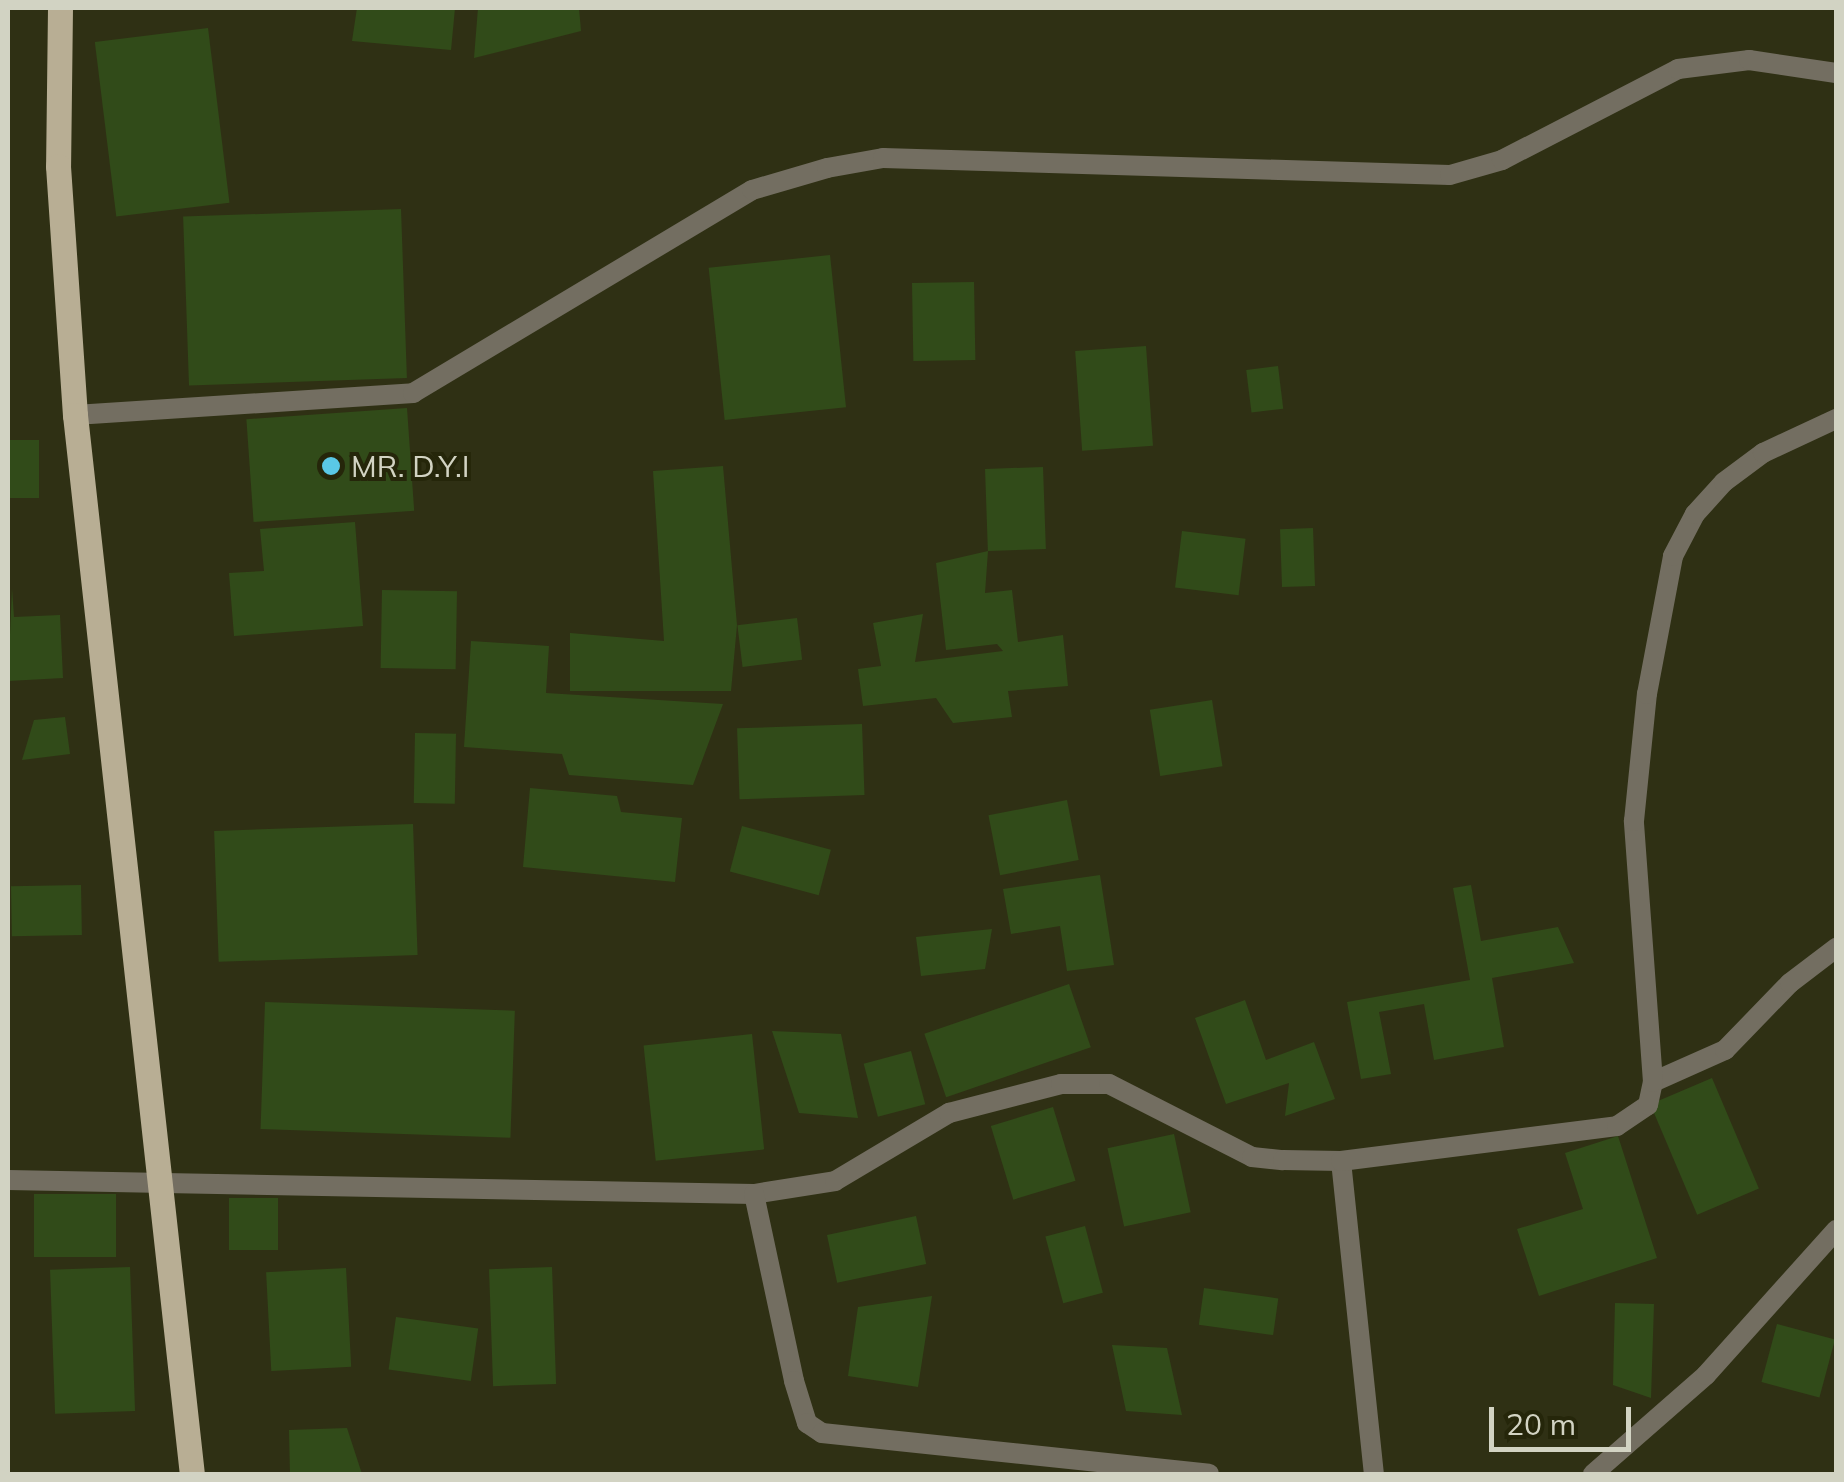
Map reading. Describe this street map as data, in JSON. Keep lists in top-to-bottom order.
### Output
{
  "places": ["MR. D.Y.I"],
  "scale_bar": "20 m"
}
